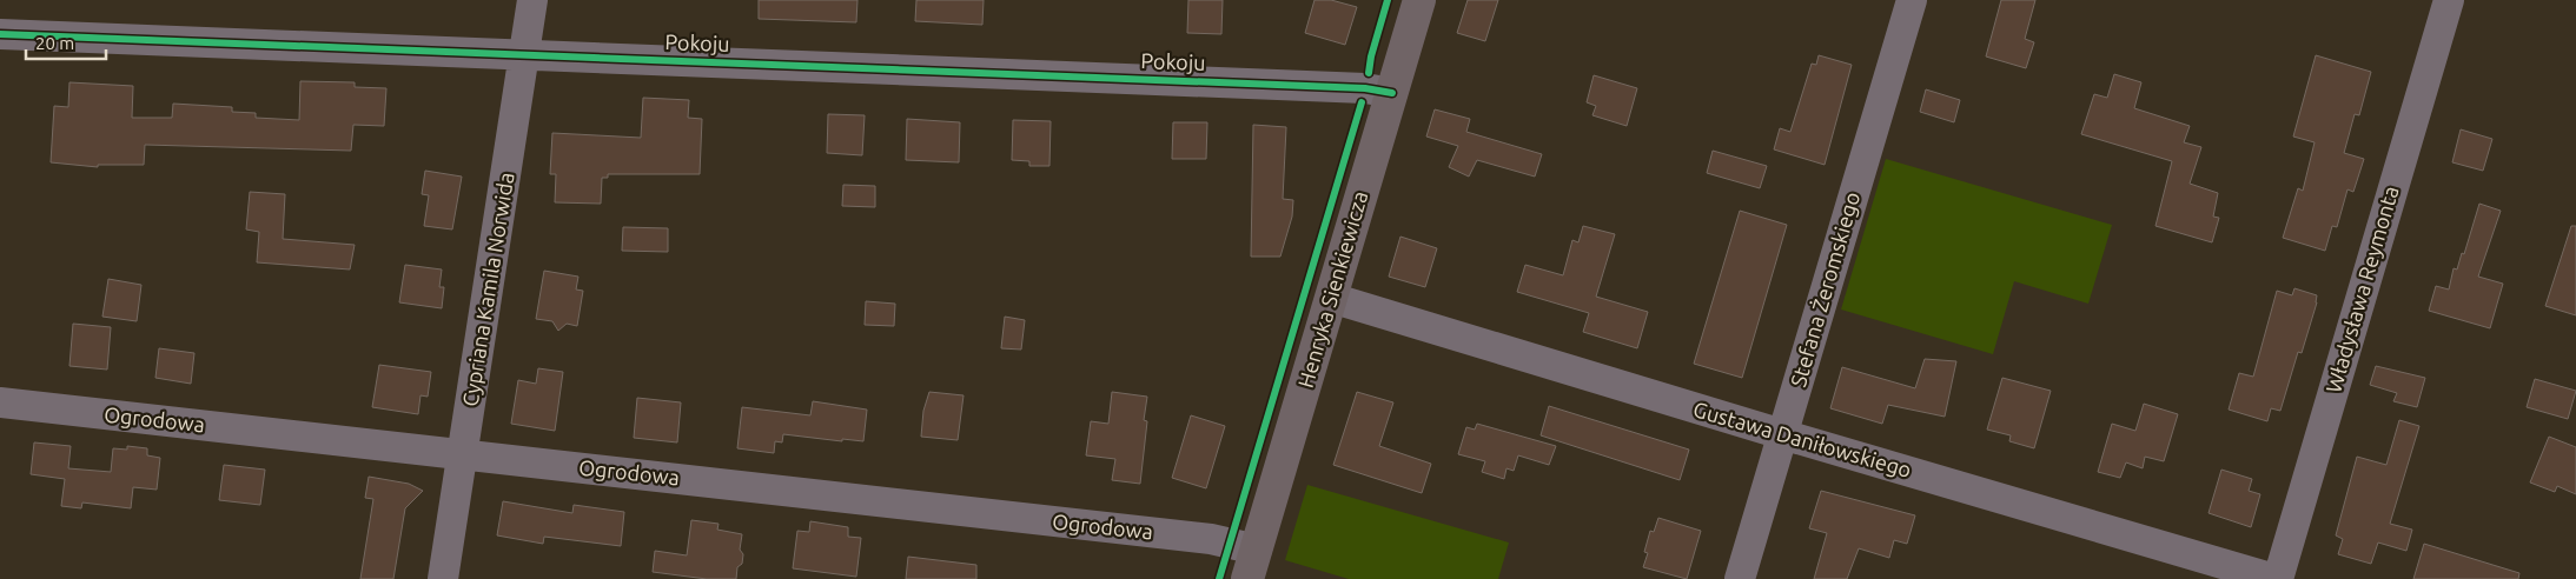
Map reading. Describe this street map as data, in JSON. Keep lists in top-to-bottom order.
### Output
{
  "streets": {
    "street": [
      "Pokoju",
      "Cypriana Kamila Norwida",
      "Henryka Sienkiewicza",
      "Stefana Żeromskiego",
      "Władysława Reymonta",
      "Ogrodowa",
      "Gustawa Daniłowskiego"
    ]
  },
  "crossings": [
    ["Pokoju", "Cypriana Kamila Norwida"],
    ["Pokoju", "Henryka Sienkiewicza"],
    ["Cypriana Kamila Norwida", "Ogrodowa"],
    ["Henryka Sienkiewicza", "Ogrodowa"],
    ["Henryka Sienkiewicza", "Gustawa Daniłowskiego"],
    ["Stefana Żeromskiego", "Gustawa Daniłowskiego"],
    ["Władysława Reymonta", "Gustawa Daniłowskiego"]
  ],
  "scale_bar": "20 m"
}
